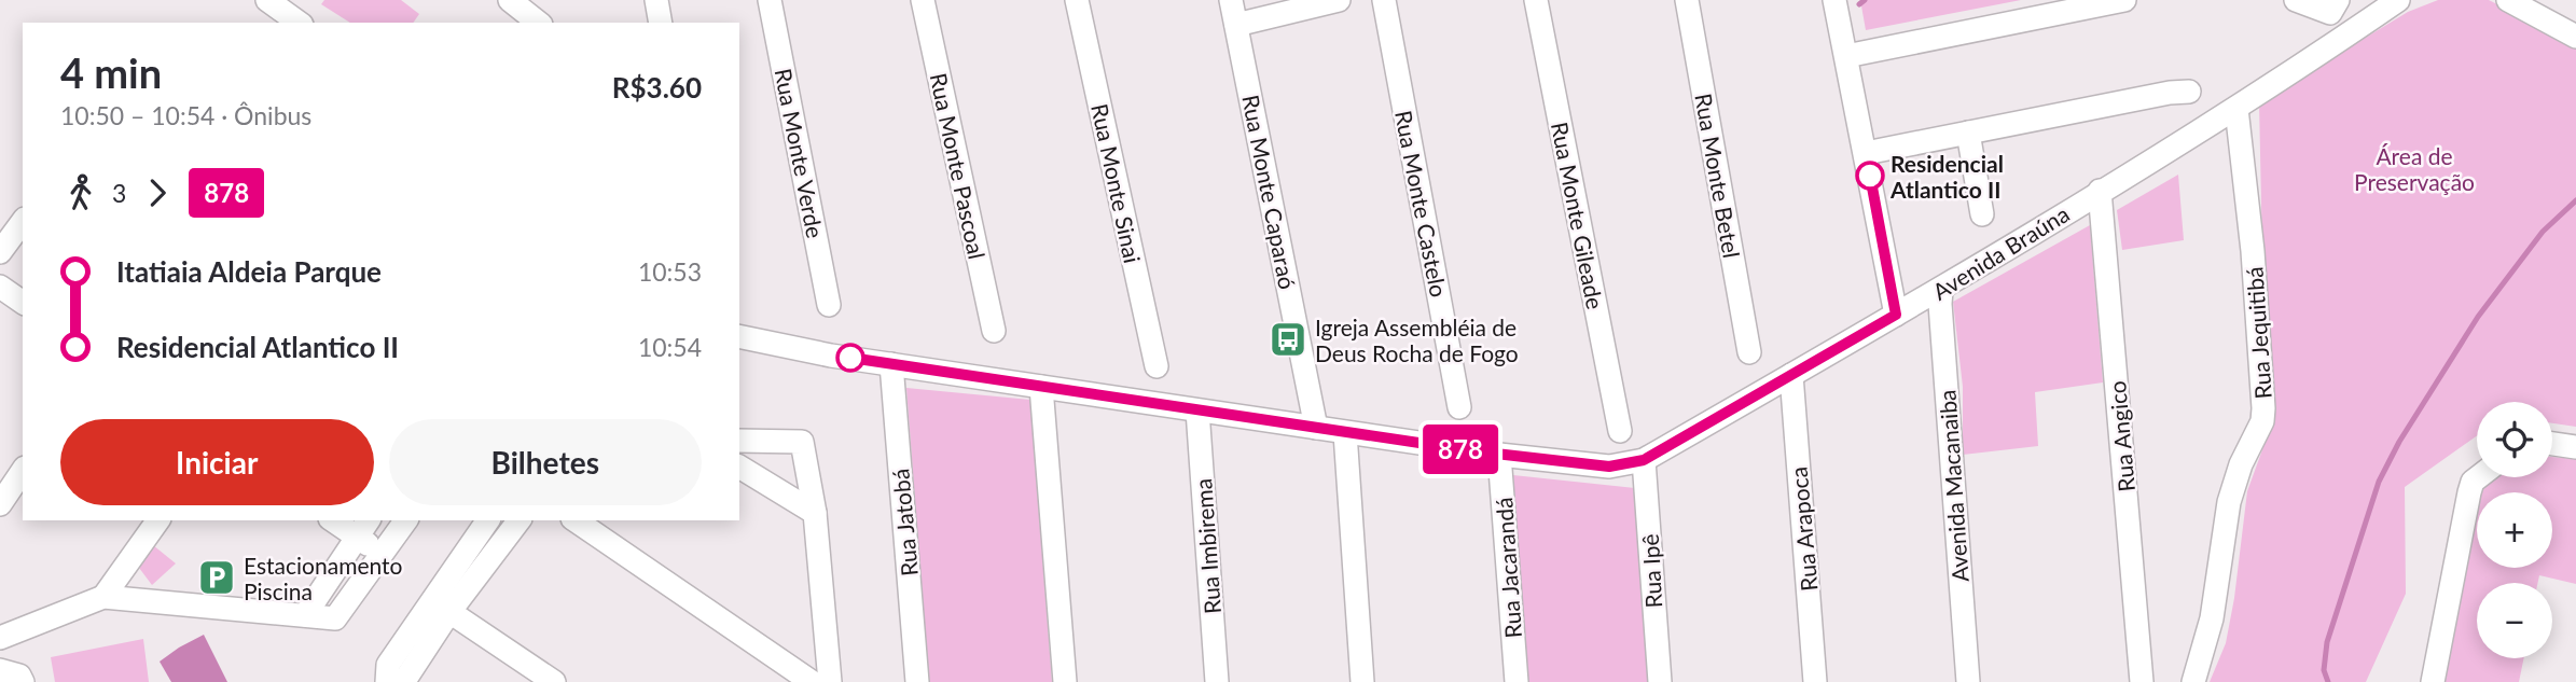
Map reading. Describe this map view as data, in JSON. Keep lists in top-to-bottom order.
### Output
{
  "streets": {
    "street": [
      "Rua Monte Verde",
      "Rua Monte Pascoal",
      "Rua Monte Betel",
      "Rua Monte Sinai",
      "Rua Monte Caparaó",
      "Rua Monte Castelo",
      "Rua Monte Gileade",
      "Avenida Braúna",
      "Rua Jequitibá",
      "Rua Angico",
      "Avenida Macanaiba",
      "Rua Jatobá",
      "Rua Arapoca",
      "Rua Imbirema",
      "Rua Jacarandá",
      "Rua Ipê"
    ]
  },
  "crossings": [
    ["Rua Monte Caparaó", "Avenida Braúna"],
    ["Avenida Braúna", "Rua Jequitibá"],
    ["Avenida Braúna", "Rua Angico"],
    ["Avenida Braúna", "Avenida Macanaiba"],
    ["Avenida Braúna", "Rua Jatobá"],
    ["Avenida Braúna", "Rua Arapoca"],
    ["Avenida Braúna", "Rua Imbirema"],
    ["Avenida Braúna", "Rua Jacarandá"],
    ["Avenida Braúna", "Rua Ipê"]
  ],
  "parks": ["Área de Preservação"],
  "places": {
    "other": ["Residencial Atlantico II"],
    "bus stop": ["Igreja Assembléia de Deus Rocha de Fogo"],
    "parking": ["Estacionamento Piscina"]
  },
  "lines": ["bus line 878"],
  "page": {
    "on_map": "878",
    "heading": ["4 min", "10:50 – 10:54 · Ônibus", "R$3.60"],
    "legs": ["3", "878"],
    "list": [
      {
        "name": "Itatiaia Aldeia Parque",
        "value": "10:53"
      },
      {
        "name": "Residencial Atlantico II",
        "value": "10:54"
      }
    ],
    "map_buttons": ["+", "−"],
    "buttons": ["Iniciar", "Bilhetes"]
  }
}
